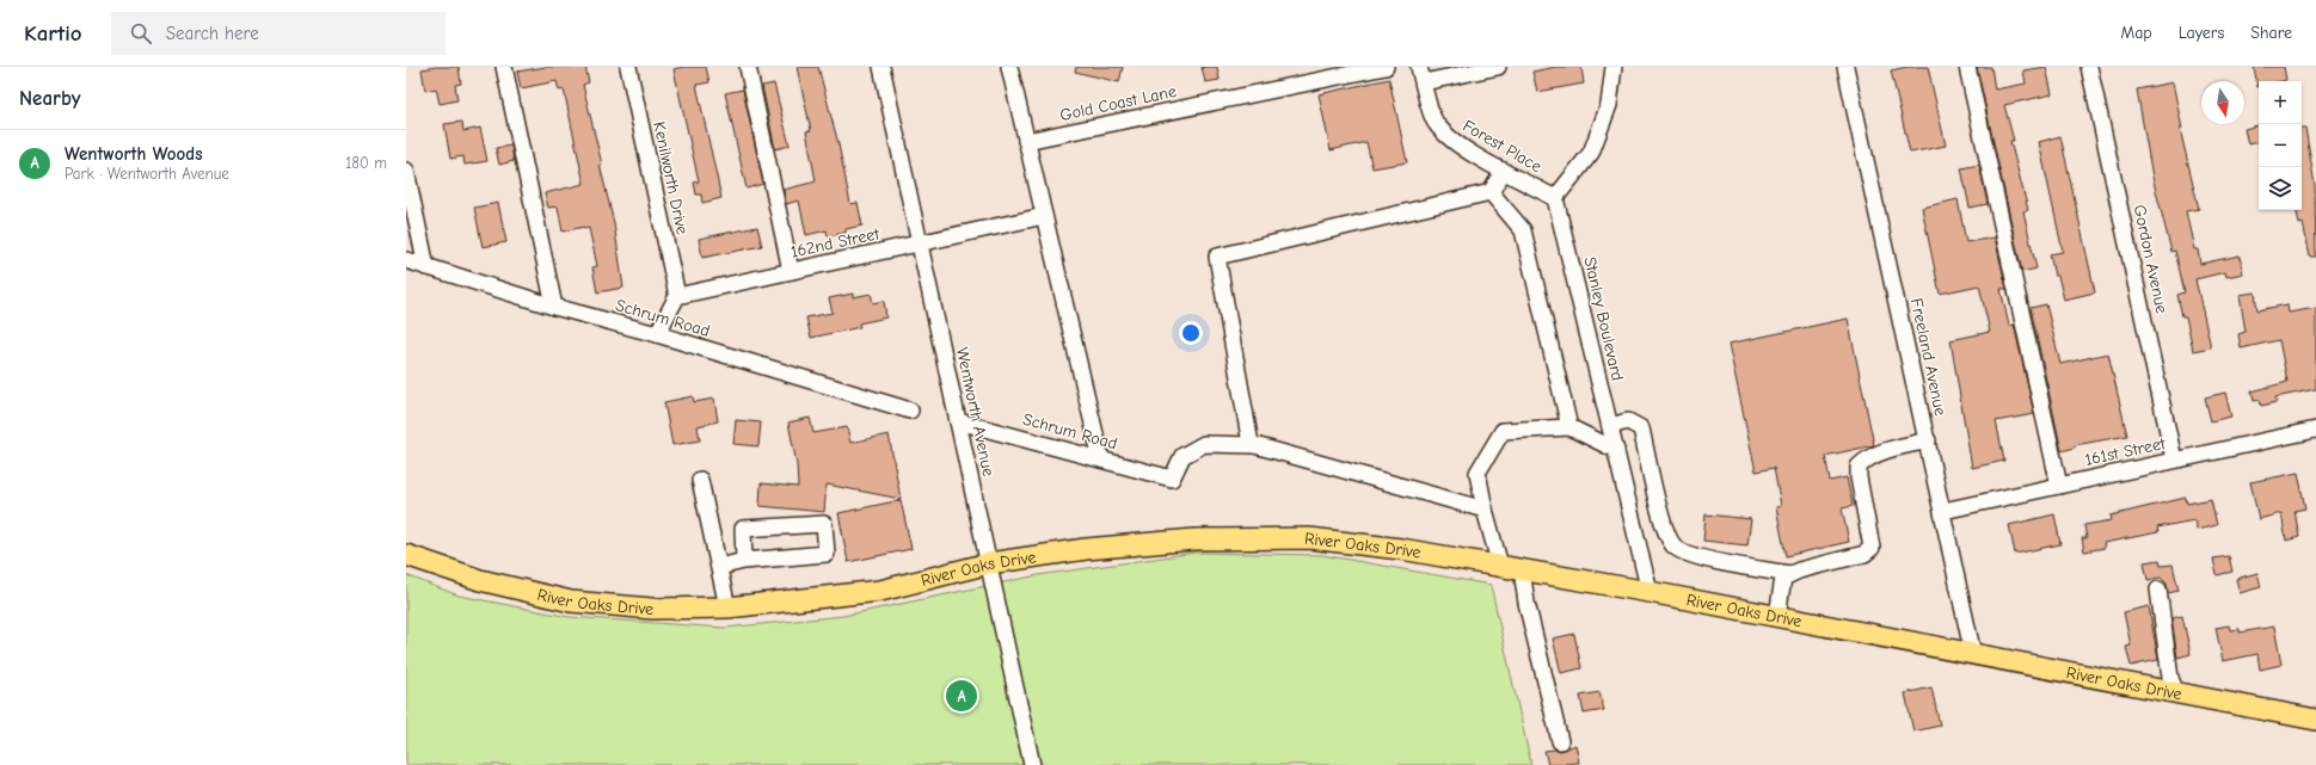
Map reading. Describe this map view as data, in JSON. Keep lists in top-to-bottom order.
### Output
{
  "streets": {
    "main road": ["River Oaks Drive"],
    "street": [
      "Gold Coast Lane",
      "Forest Place",
      "Kenilworth Drive",
      "162nd Street",
      "Gordon Avenue",
      "Schrum Road",
      "Stanley Boulevard",
      "Freeland Avenue",
      "Wentworth Avenue",
      "161st Street"
    ]
  },
  "crossings": [
    ["Forest Place", "Stanley Boulevard"],
    ["Kenilworth Drive", "162nd Street"],
    ["162nd Street", "Wentworth Avenue"],
    ["Gordon Avenue", "161st Street"],
    ["Schrum Road", "Wentworth Avenue"],
    ["Stanley Boulevard", "River Oaks Drive"],
    ["Freeland Avenue", "161st Street"],
    ["Freeland Avenue", "River Oaks Drive"],
    ["Wentworth Avenue", "River Oaks Drive"]
  ],
  "north": "bottom",
  "page": {
    "header": "Kartio",
    "search": "Search here",
    "nav": ["Map", "Layers", "Share"],
    "heading": "Nearby",
    "map_buttons": ["+", "−"],
    "list": [
      {
        "mark": "A",
        "name": "Wentworth Woods",
        "note": "Park · Wentworth Avenue",
        "value": "180 m"
      }
    ],
    "pins": "A"
  }
}
